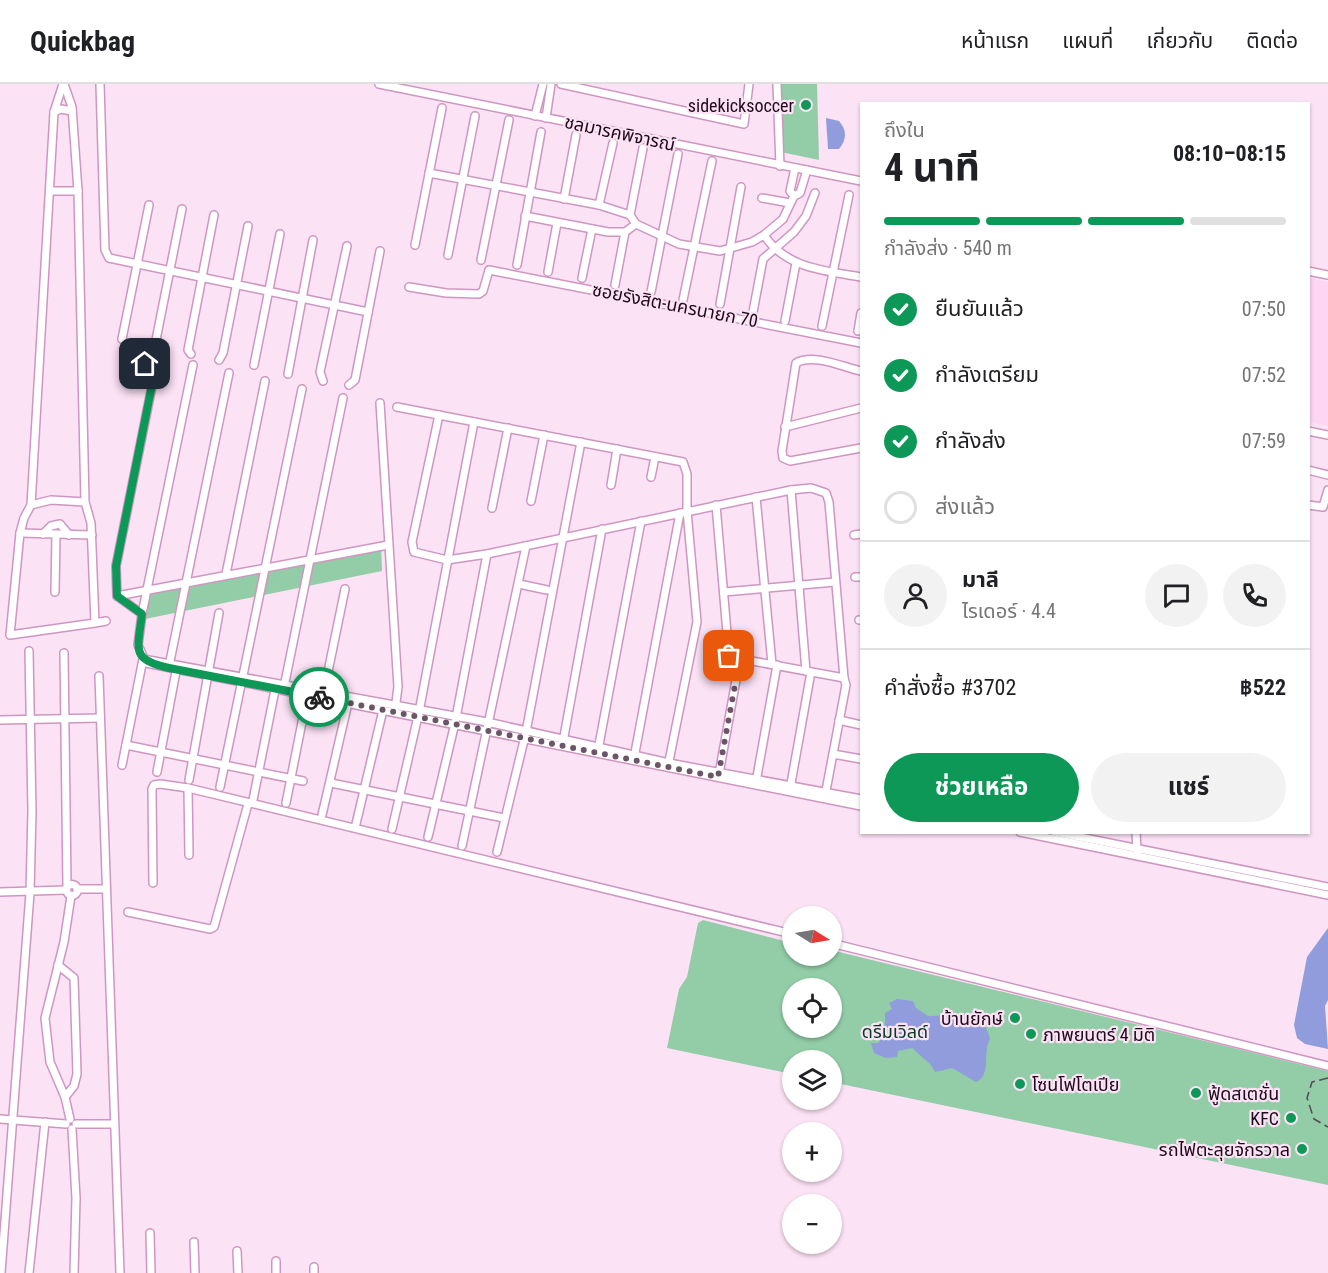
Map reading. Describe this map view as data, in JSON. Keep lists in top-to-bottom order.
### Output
{
  "streets": {
    "street": ["ชลมารคพิจารณ์", "ซอยรังสิต-นครนายก 70"]
  },
  "parks": ["ดรีมเวิลด์"],
  "places": [
    "sidekicksoccer",
    "บ้านยักษ์",
    "ภาพยนตร์ 4 มิติ",
    "โซนโฟโตเปีย",
    "ฟู้ดสเตชั่น",
    "KFC",
    "รถไฟตะลุยจักรวาล"
  ],
  "north": "right",
  "page": {
    "header": "Quickbag",
    "nav": [
      "หน้าแรก",
      "แผนที่",
      "เกี่ยวกับ",
      "ติดต่อ"
    ],
    "heading": ["4 นาที", "ถึงใน", "08:10–08:15"],
    "panel": [
      "มาลี",
      "ไรเดอร์ · 4.4",
      "คำสั่งซื้อ #3702",
      "฿522"
    ],
    "bar": "กำลังส่ง · 540 m",
    "list": [
      ["ยืนยันแล้ว", "07:50"],
      ["กำลังเตรียม", "07:52"],
      ["กำลังส่ง", "07:59"],
      "ส่งแล้ว"
    ],
    "buttons": ["ช่วยเหลือ", "แชร์"],
    "map_buttons": ["+", "−"]
  }
}
